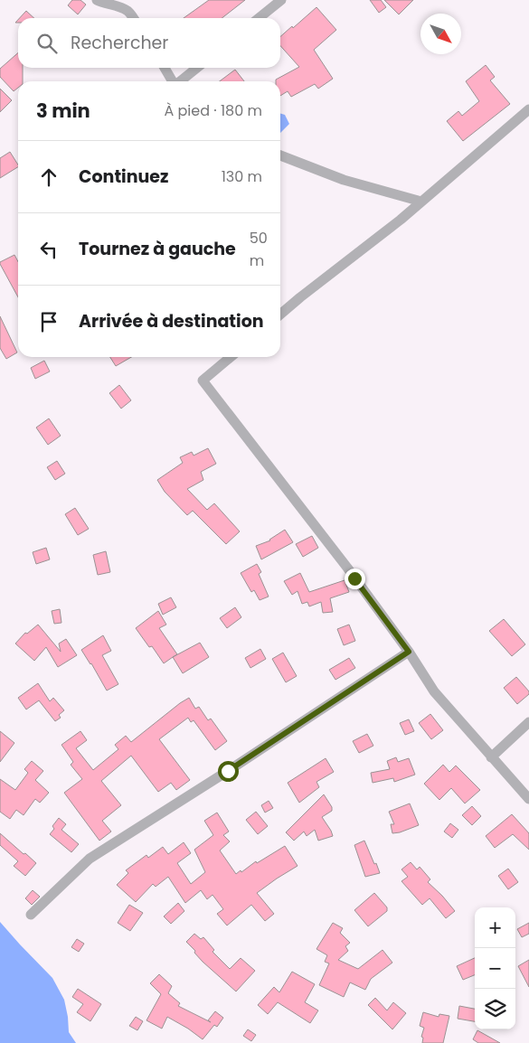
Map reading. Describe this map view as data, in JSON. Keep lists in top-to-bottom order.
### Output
{
  "north": "bottom right",
  "page": {
    "search": "Rechercher",
    "heading": ["3 min", "À pied · 180 m"],
    "list": [
      ["Continuez", "130 m"],
      ["Tournez à gauche", "50 m"],
      "Arrivée à destination"
    ],
    "map_buttons": ["+", "−"]
  }
}
